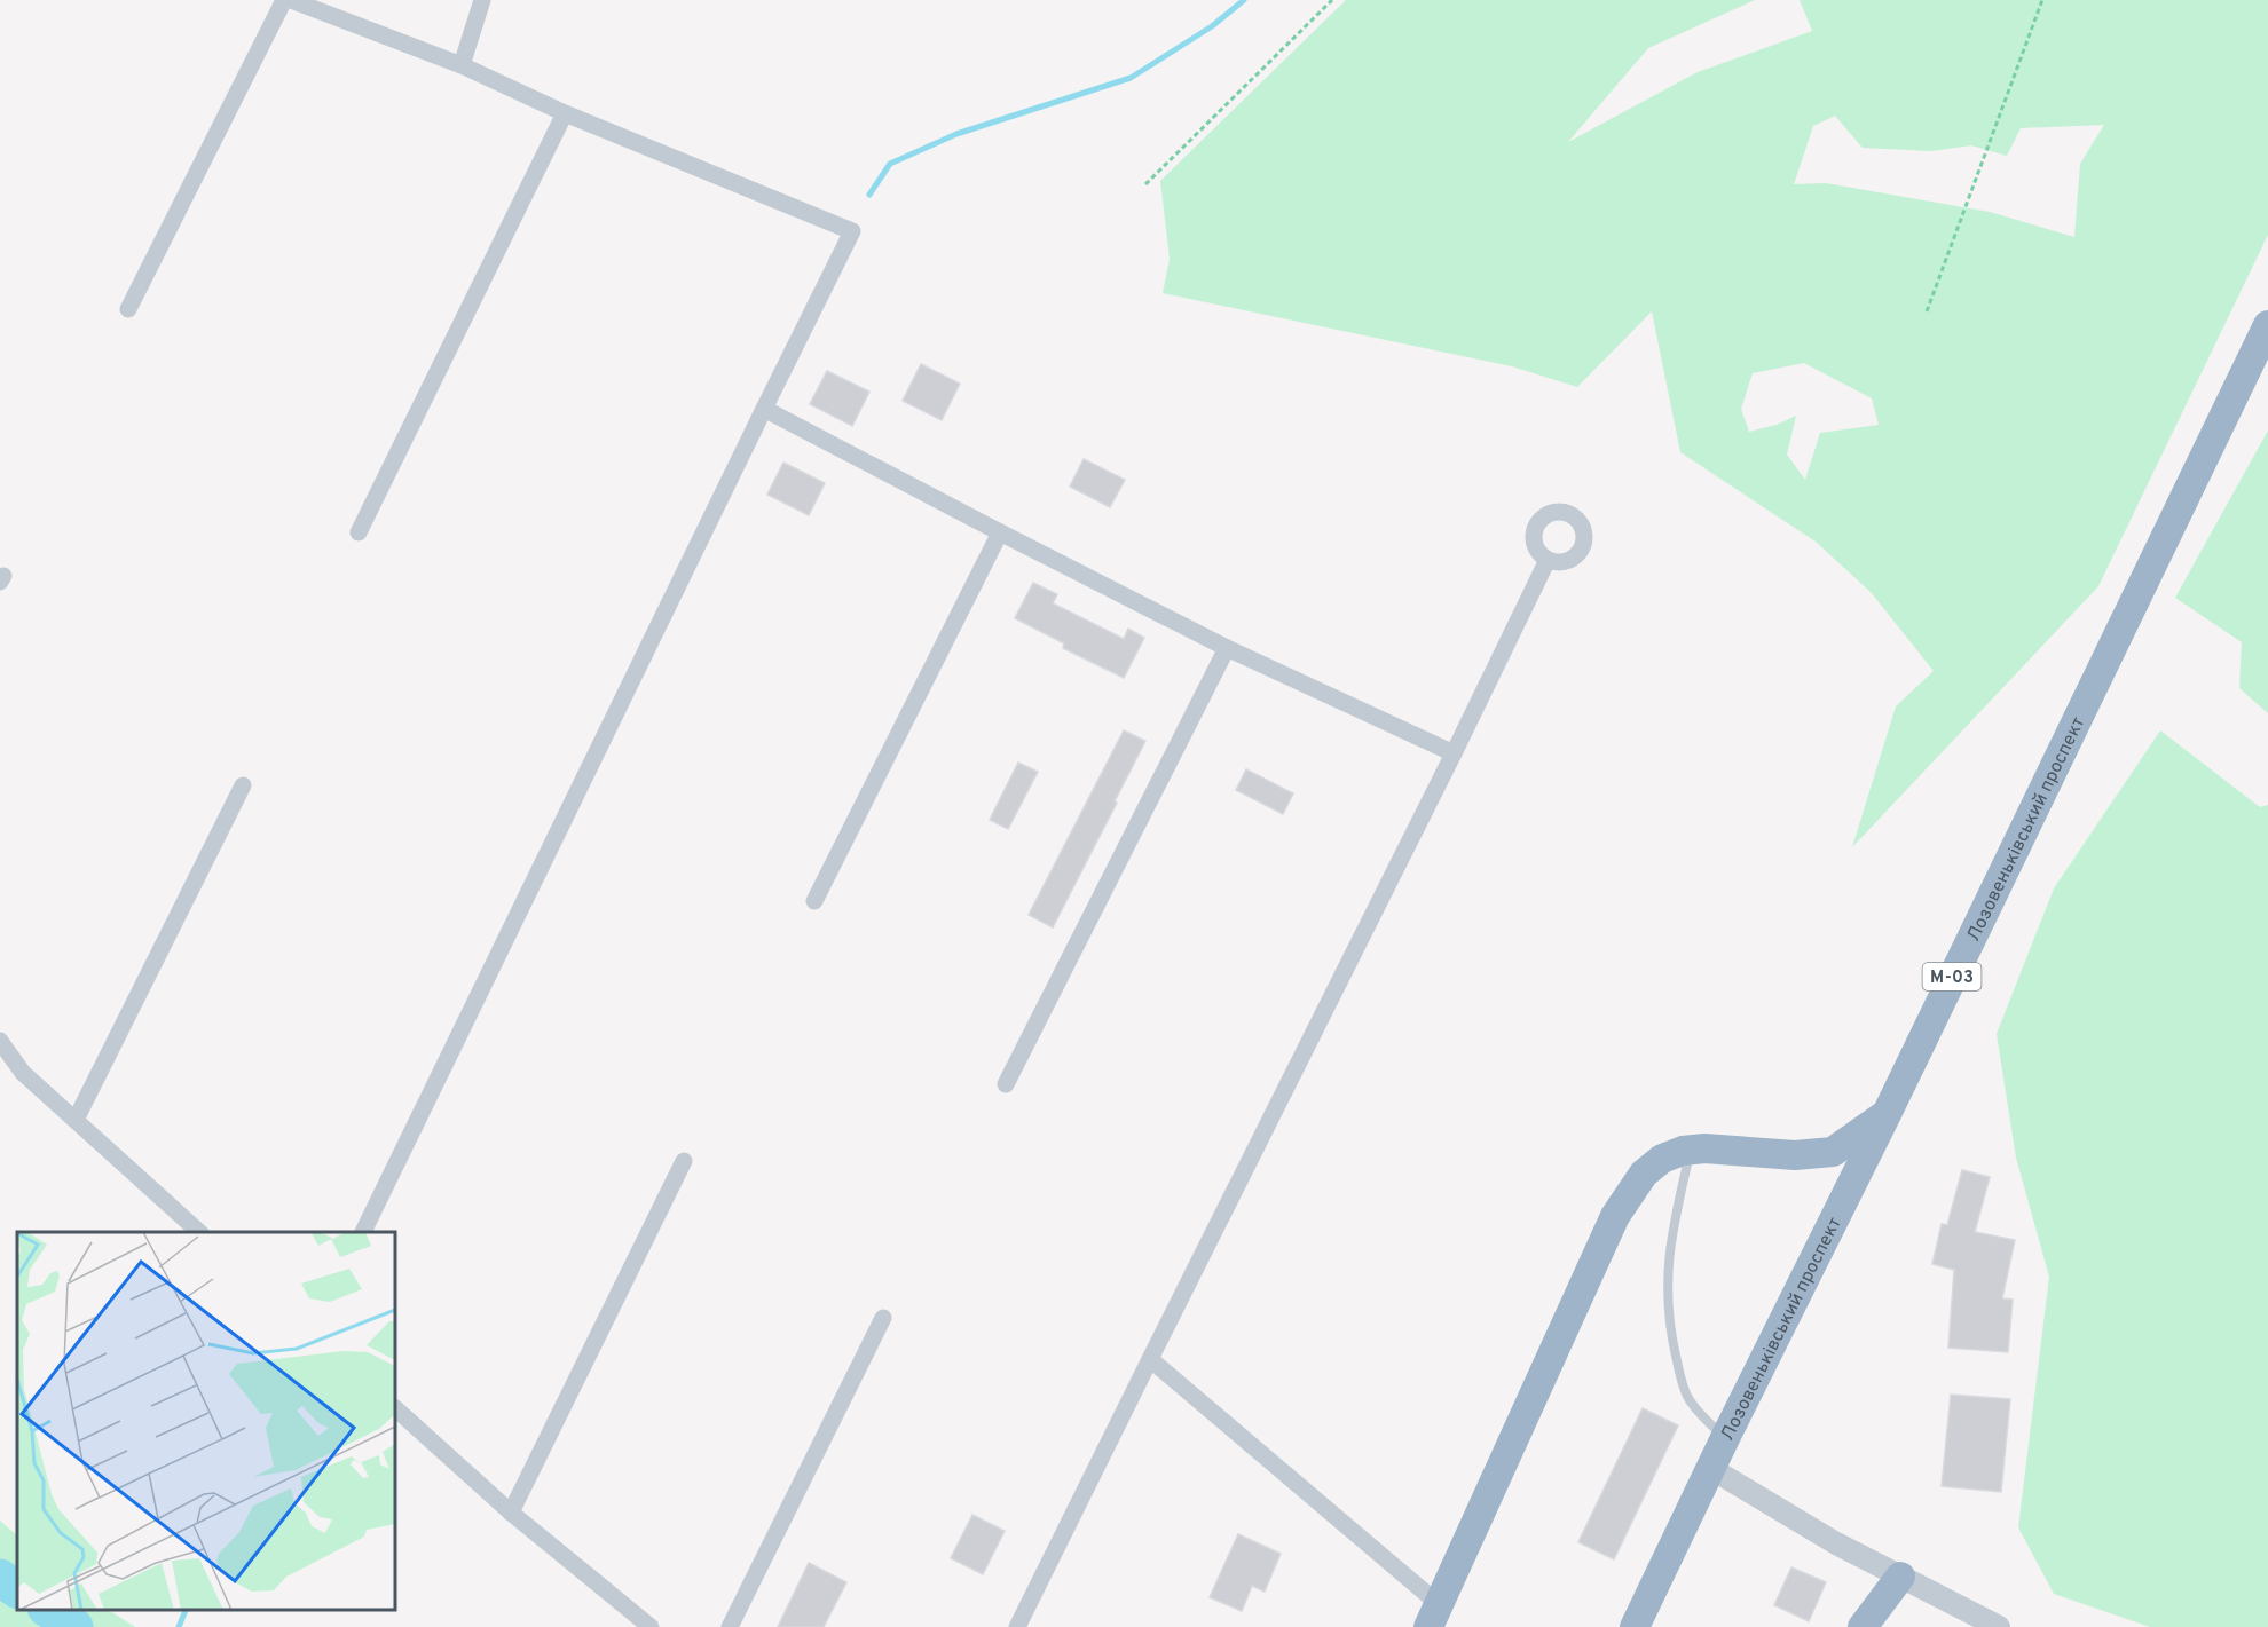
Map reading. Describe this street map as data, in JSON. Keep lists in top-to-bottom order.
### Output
{
  "streets": {
    "highway": ["Лозовеньківський проспект", "М-03"]
  }
}
